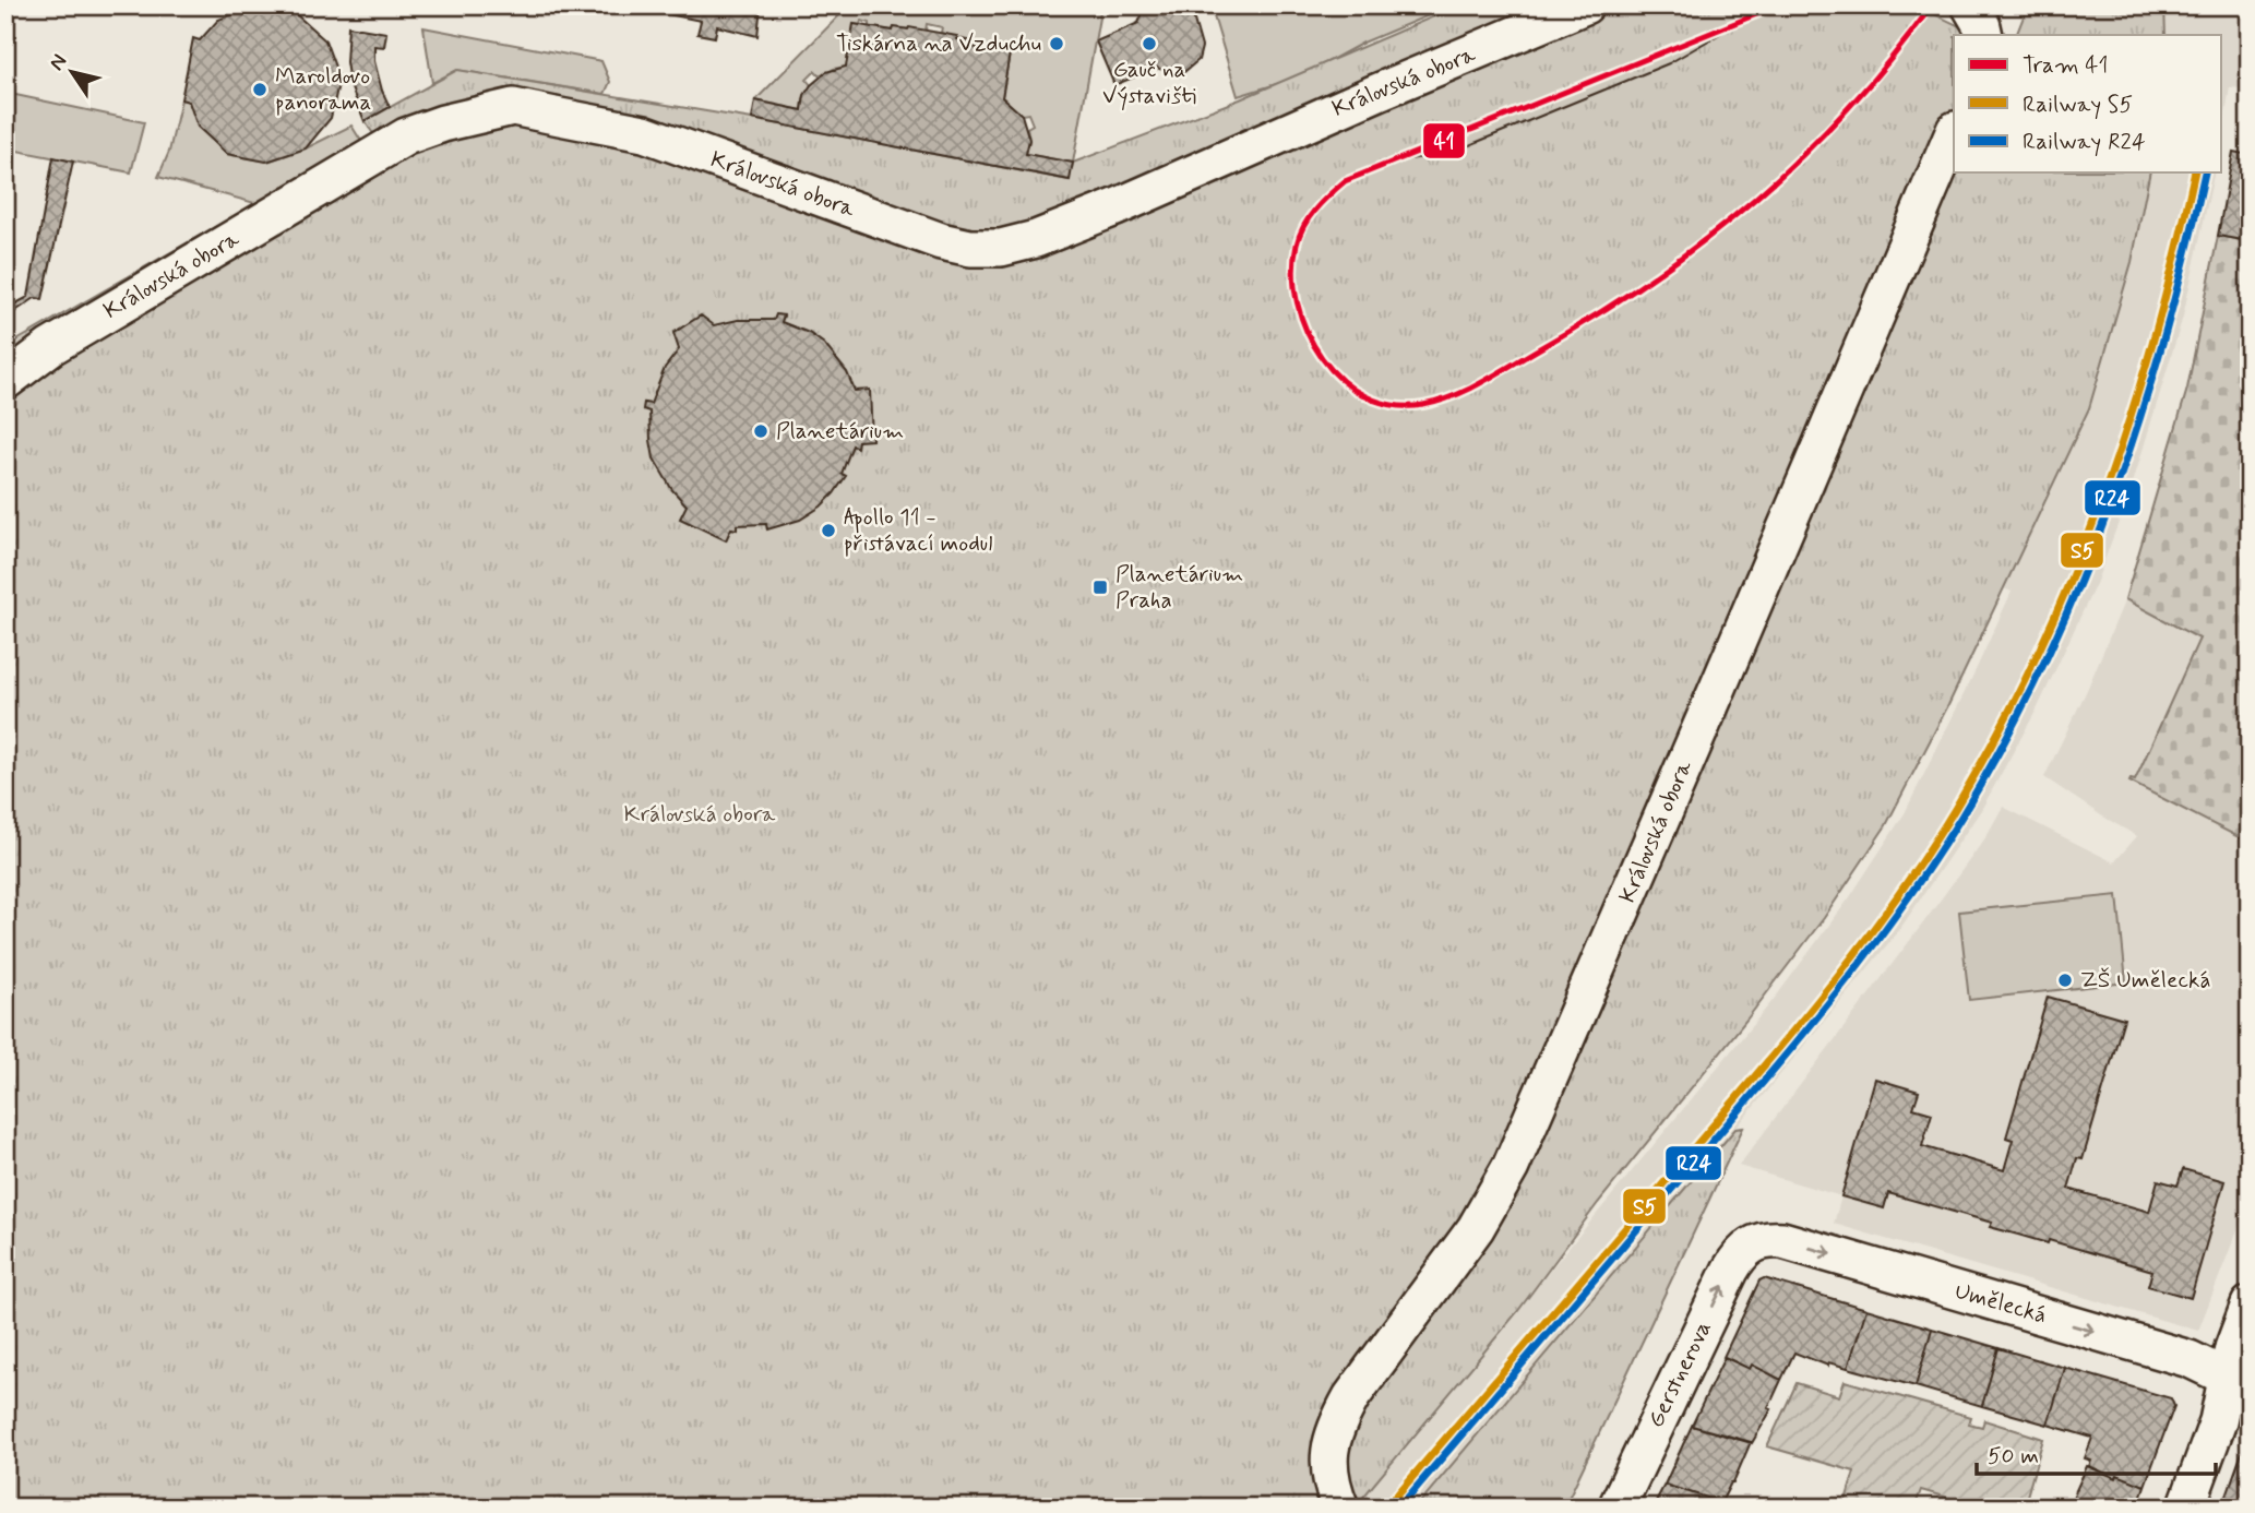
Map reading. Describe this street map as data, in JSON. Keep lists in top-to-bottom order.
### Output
{
  "streets": {
    "street": ["Královská obora", "Umělecká", "Gerstnerova"]
  },
  "crossings": [
    ["Umělecká", "Gerstnerova"]
  ],
  "one_way": ["Umělecká", "Gerstnerova"],
  "parks": ["Královská obora"],
  "places": {
    "other": [
      "Tiskárna na Vzduchu",
      "Gauč na Výstavišti",
      "Maroldovo panorama",
      "Planetárium",
      "Apollo 11 - přistávací modul",
      "ZŠ Umělecká"
    ],
    "transit": ["Planetárium Praha"]
  },
  "lines": ["tram line 41", "rail line S5", "rail line R24"],
  "legend": ["Tram 41", "Railway S5", "Railway R24"],
  "scale_bar": "50 m",
  "north": "top left"
}
